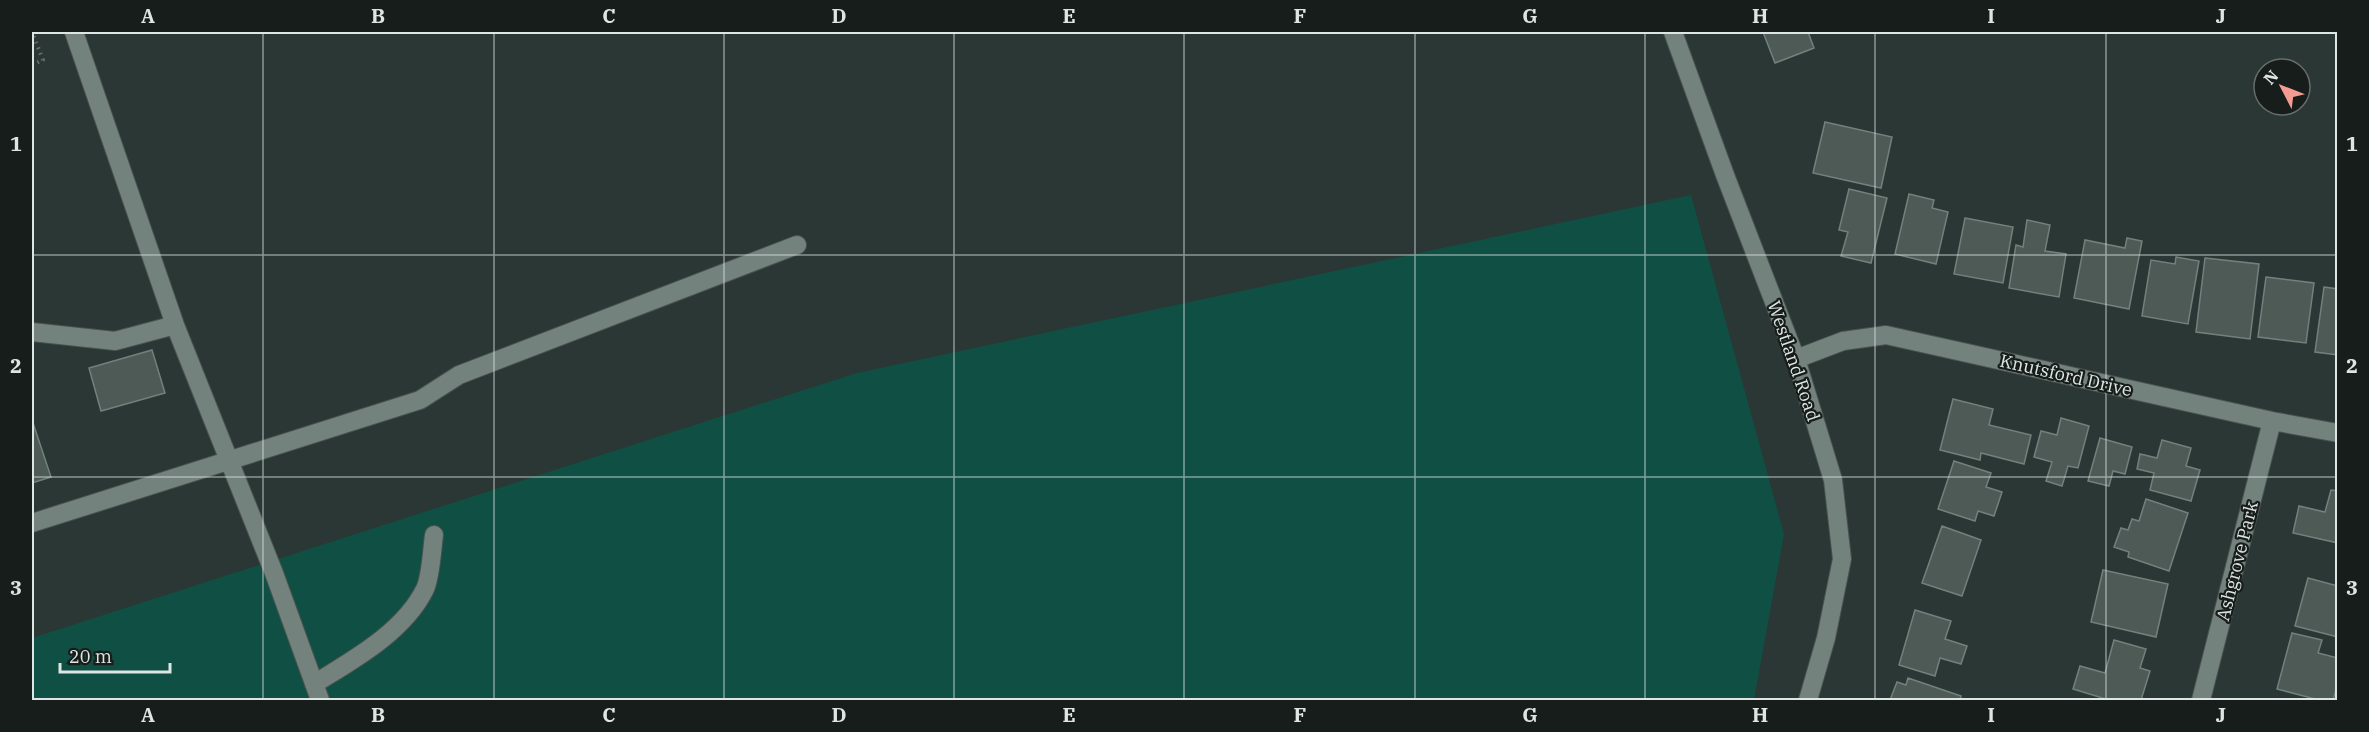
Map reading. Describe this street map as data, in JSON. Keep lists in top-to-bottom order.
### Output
{
  "streets": {
    "street": ["Westland Road", "Knutsford Drive", "Ashgrove Park"]
  },
  "crossings": [
    ["Westland Road", "Knutsford Drive"],
    ["Knutsford Drive", "Ashgrove Park"]
  ],
  "scale_bar": "20 m",
  "north": "top left",
  "grid": {
    "columns": [
      "A",
      "B",
      "C",
      "D",
      "E",
      "F",
      "G",
      "H",
      "I",
      "J"
    ],
    "rows": ["1", "2", "3"]
  }
}
